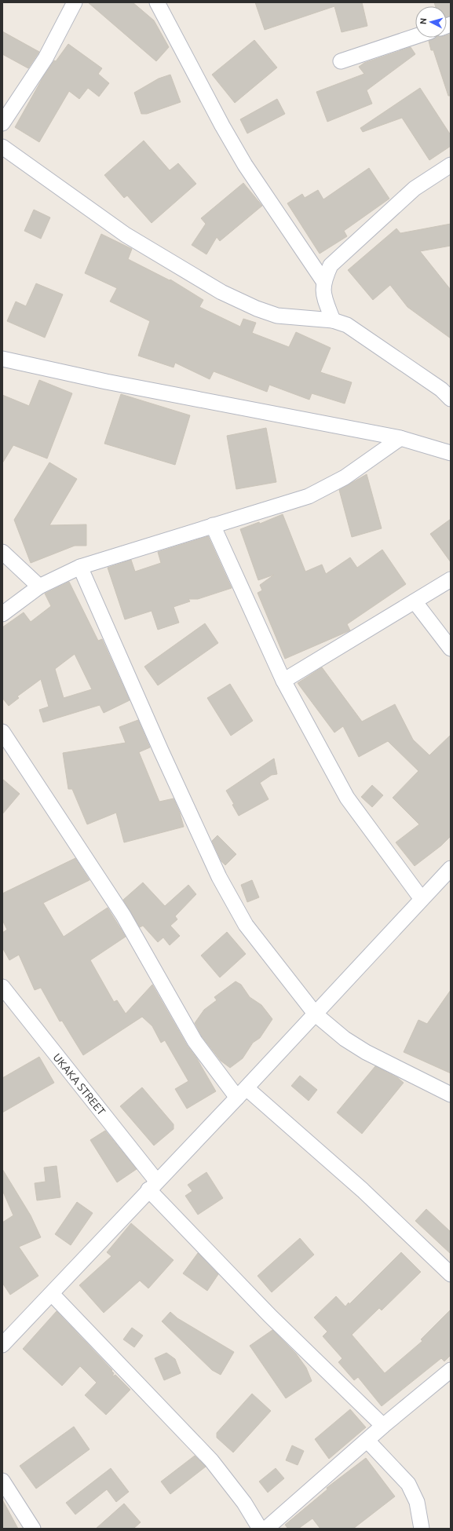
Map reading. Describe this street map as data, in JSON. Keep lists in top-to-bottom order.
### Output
{
  "streets": {
    "street": ["UKAKA STREET"]
  },
  "north": "left"
}
